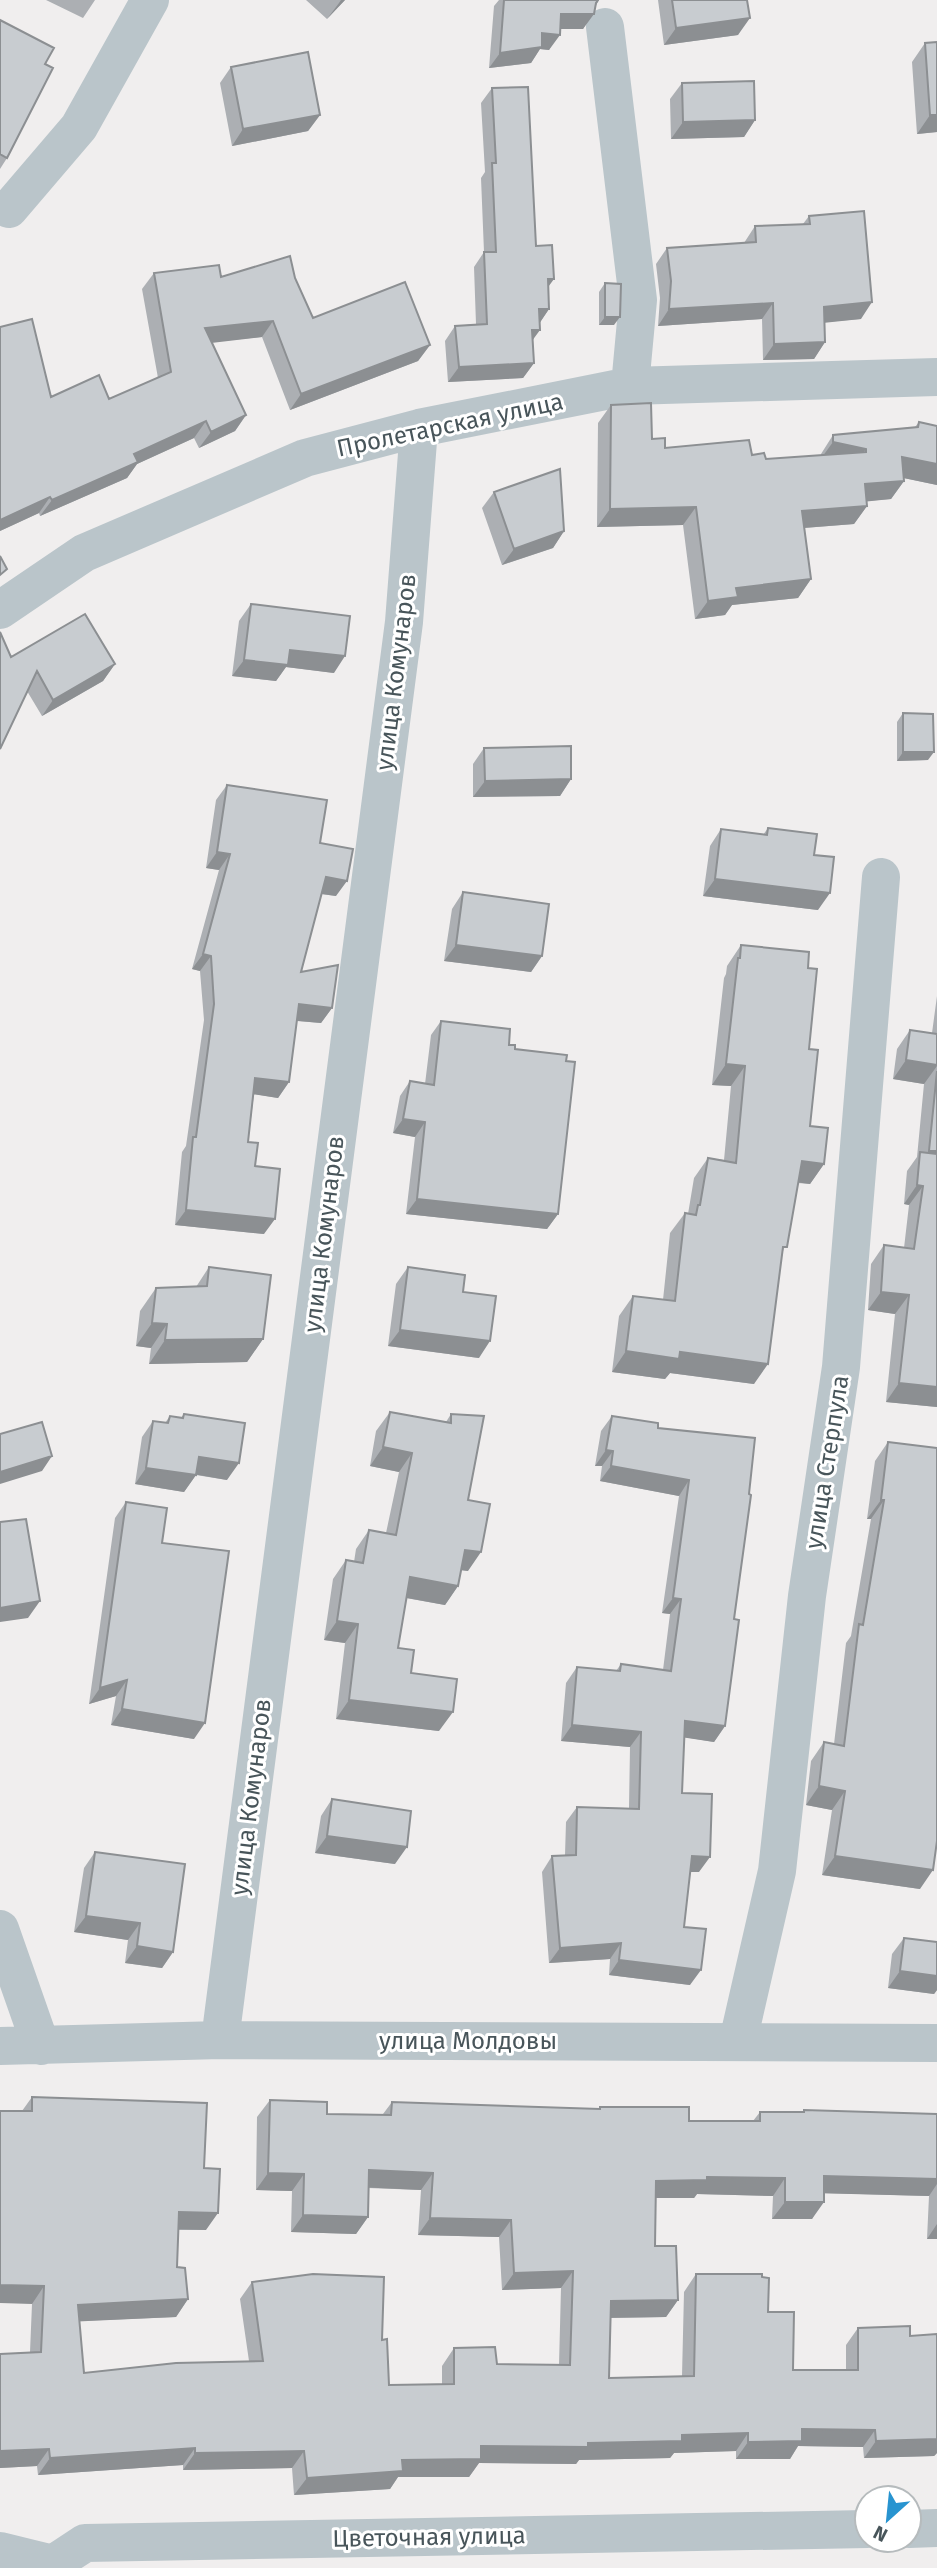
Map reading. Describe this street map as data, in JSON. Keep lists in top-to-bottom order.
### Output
{
  "streets": {
    "street": [
      "Пролетарская улица",
      "улица Комунаров",
      "улица Стерпула",
      "улица Молдовы",
      "Цветочная улица"
    ]
  },
  "crossings": [
    ["Пролетарская улица", "улица Комунаров"],
    ["улица Комунаров", "улица Молдовы"],
    ["улица Стерпула", "улица Молдовы"]
  ],
  "north": "bottom left"
}
